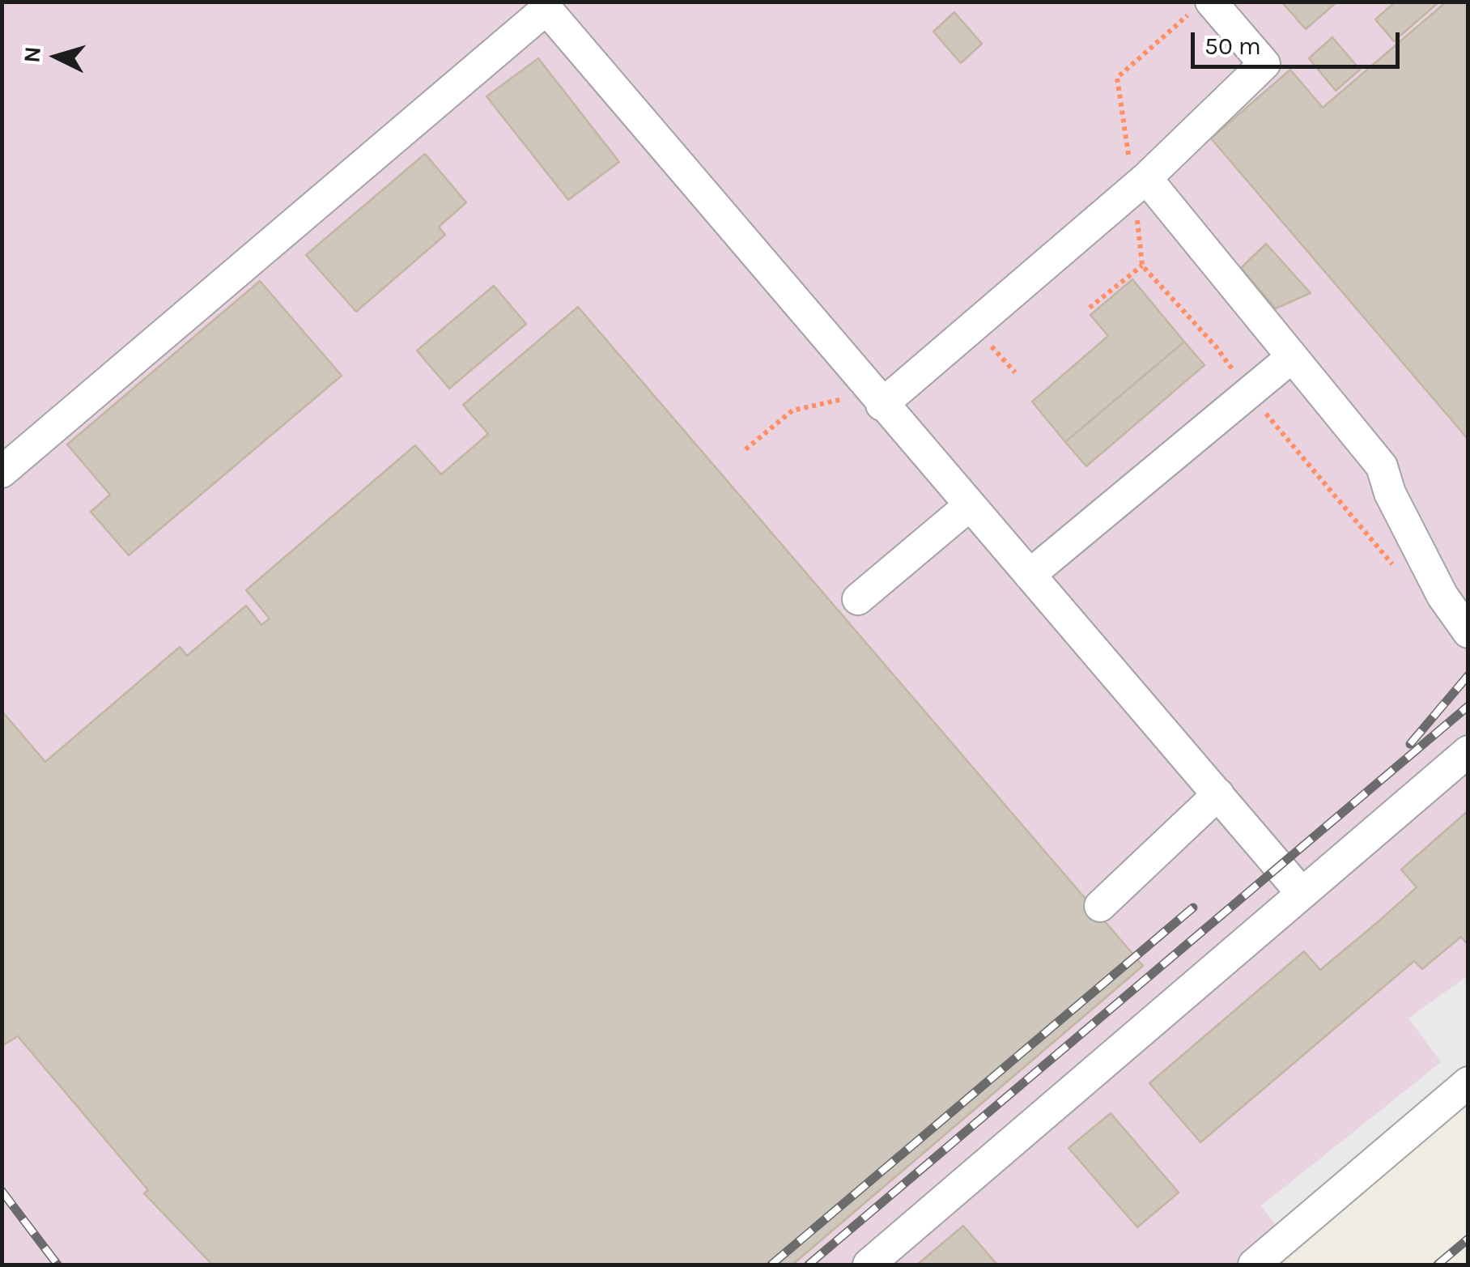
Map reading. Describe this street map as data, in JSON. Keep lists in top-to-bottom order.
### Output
{
  "scale_bar": "50 m",
  "north": "left"
}
